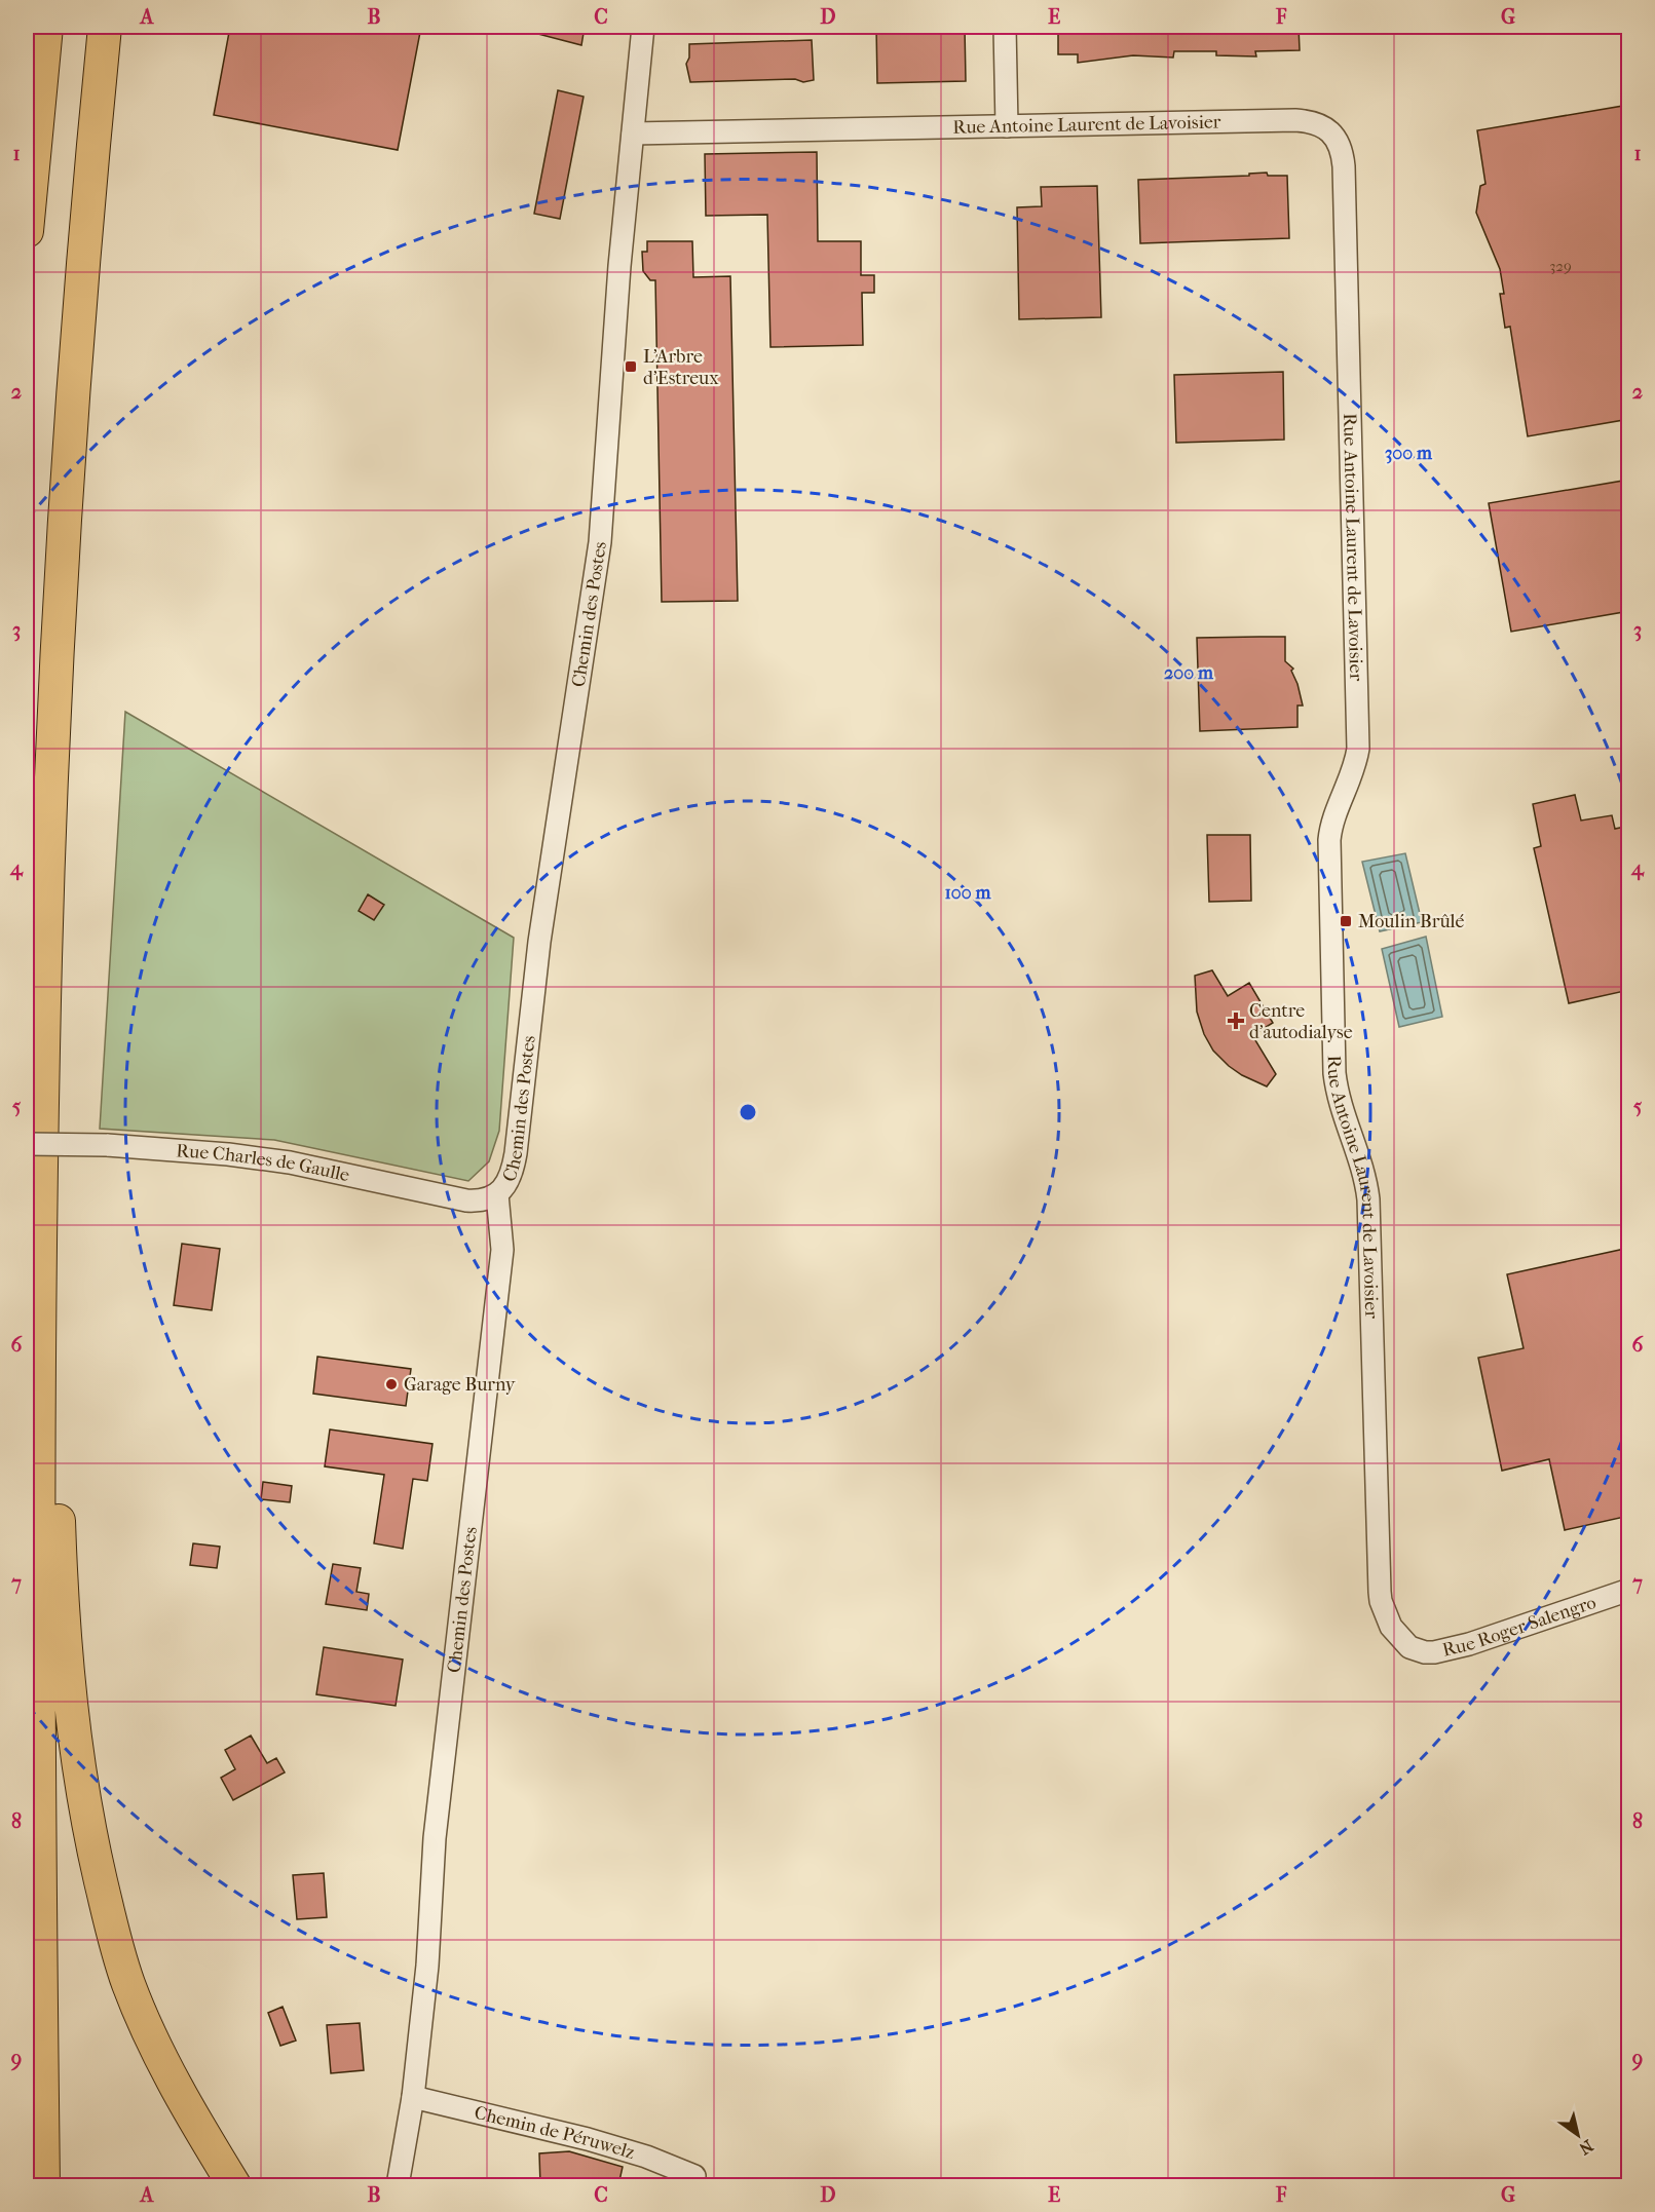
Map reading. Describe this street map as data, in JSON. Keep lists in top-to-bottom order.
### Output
{
  "streets": {
    "street": [
      "Rue Antoine Laurent de Lavoisier",
      "Chemin des Postes",
      "Rue Charles de Gaulle",
      "Rue Roger Salengro",
      "Chemin de Péruwelz"
    ]
  },
  "crossings": [
    ["Rue Antoine Laurent de Lavoisier", "Chemin des Postes"],
    ["Rue Antoine Laurent de Lavoisier", "Rue Roger Salengro"],
    ["Chemin des Postes", "Rue Charles de Gaulle"],
    ["Chemin des Postes", "Chemin de Péruwelz"]
  ],
  "places": {
    "transit": ["L'Arbre d'Estreux", "Moulin Brûlé"],
    "health": ["Centre d'autodialyse"],
    "other": ["Garage Burny"]
  },
  "house_numbers": ["329"],
  "north": "bottom right",
  "grid": {
    "columns": [
      "A",
      "B",
      "C",
      "D",
      "E",
      "F",
      "G"
    ],
    "rows": [
      "1",
      "2",
      "3",
      "4",
      "5",
      "6",
      "7",
      "8",
      "9"
    ]
  },
  "rings": ["300 m", "200 m", "100 m"]
}
